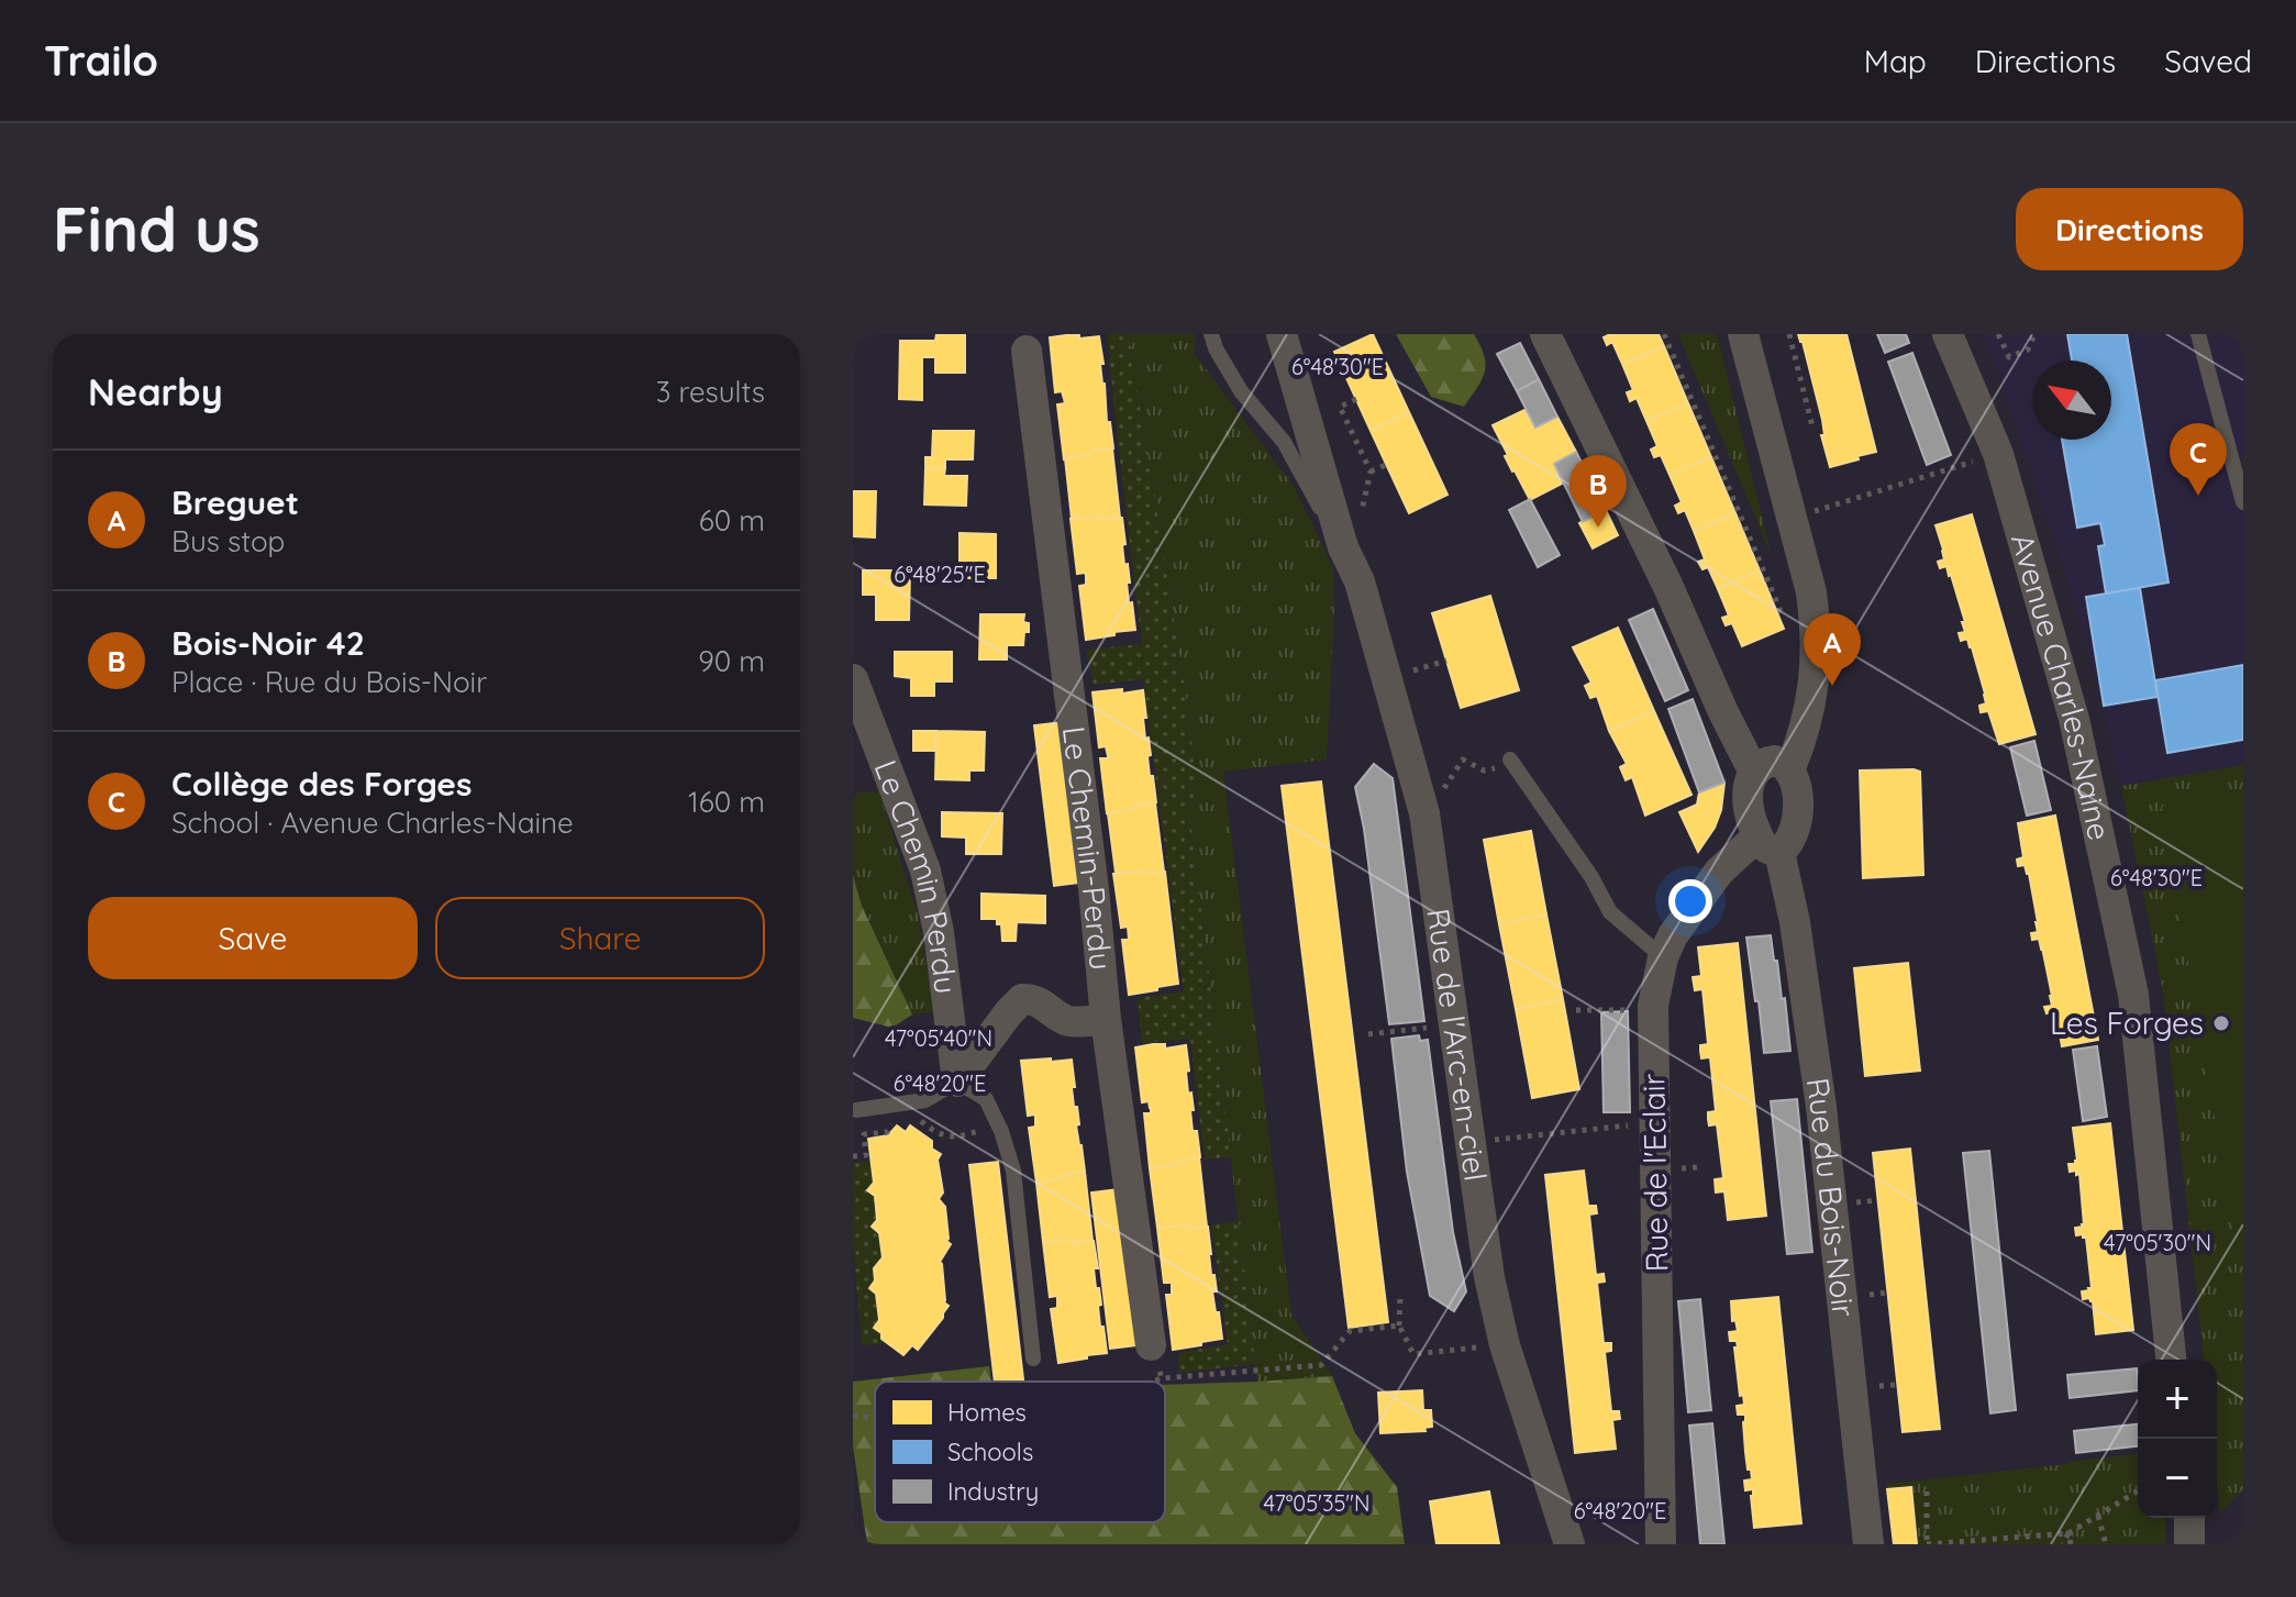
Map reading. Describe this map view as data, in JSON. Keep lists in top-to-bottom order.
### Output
{
  "streets": {
    "street": [
      "Avenue Charles-Naine",
      "Le Chemin-Perdu",
      "Le Chemin Perdu",
      "Rue de l'Arc-en-ciel",
      "Rue de l'Eclair",
      "Rue du Bois-Noir"
    ]
  },
  "crossings": [
    ["Rue de l'Eclair", "Rue du Bois-Noir"]
  ],
  "places": ["Les Forges"],
  "legend": ["Homes", "Schools", "Industry"],
  "north": "top left",
  "page": {
    "header": "Trailo",
    "nav": ["Map", "Directions", "Saved"],
    "buttons": [
      "Directions",
      ["Save", "Share"]
    ],
    "title": "Find us",
    "heading": ["Nearby", "3 results"],
    "pins": ["C", "B", "A"],
    "list": [
      {
        "mark": "A",
        "name": "Breguet",
        "note": "Bus stop",
        "value": "60 m"
      },
      {
        "mark": "B",
        "name": "Bois-Noir 42",
        "note": "Place · Rue du Bois-Noir",
        "value": "90 m"
      },
      {
        "mark": "C",
        "name": "Collège des Forges",
        "note": "School · Avenue Charles-Naine",
        "value": "160 m"
      }
    ],
    "map_buttons": ["+", "−"]
  },
  "coordinates": [
    "6°48'30\"E",
    "6°48'25\"E",
    "47°05'40\"N",
    "6°48'20\"E",
    "47°05'30\"N",
    "47°05'35\"N"
  ]
}
